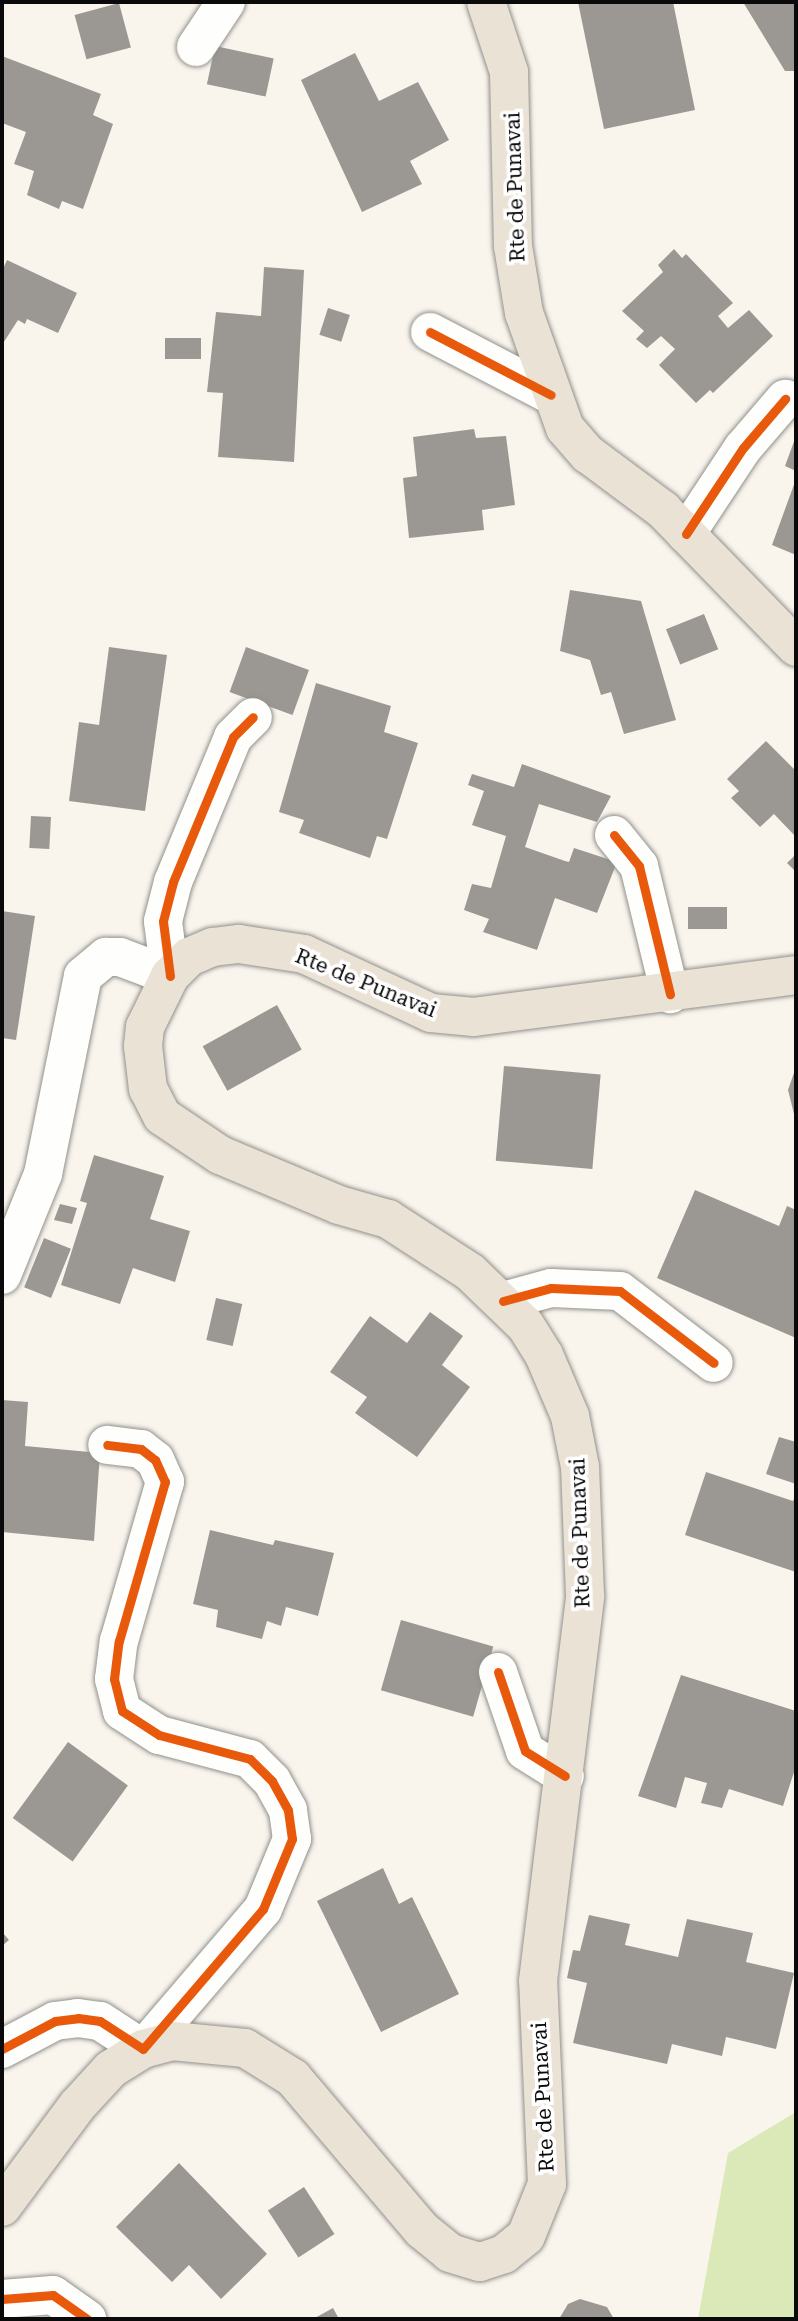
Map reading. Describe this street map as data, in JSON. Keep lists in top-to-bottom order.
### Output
{
  "streets": {
    "main road": ["Rte de Punavai"]
  }
}
